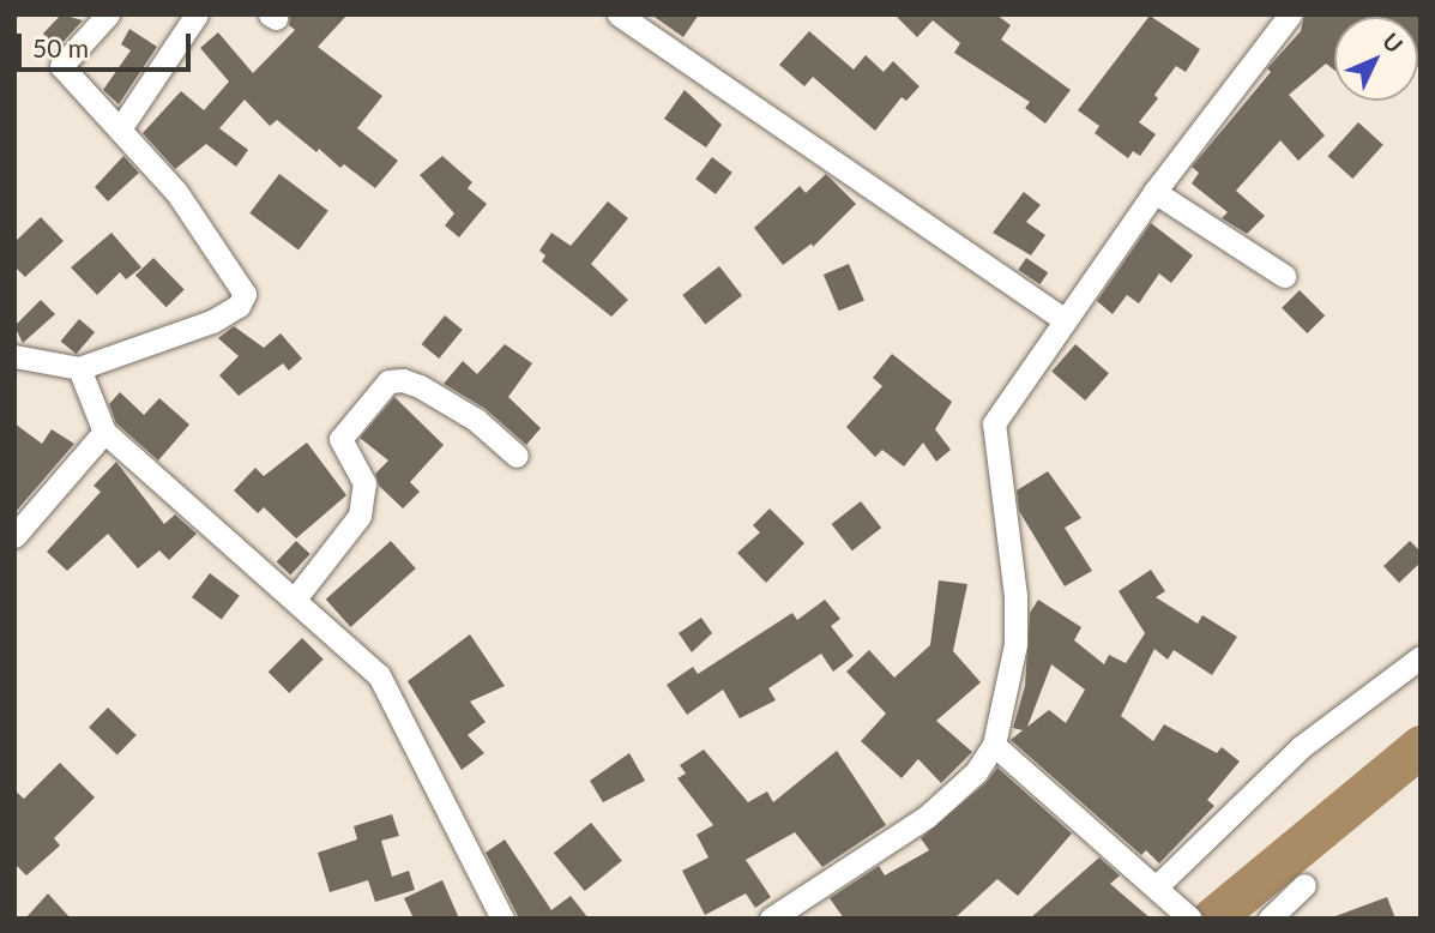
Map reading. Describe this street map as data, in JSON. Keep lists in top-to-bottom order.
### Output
{
  "scale_bar": "50 m",
  "north": "top right"
}
